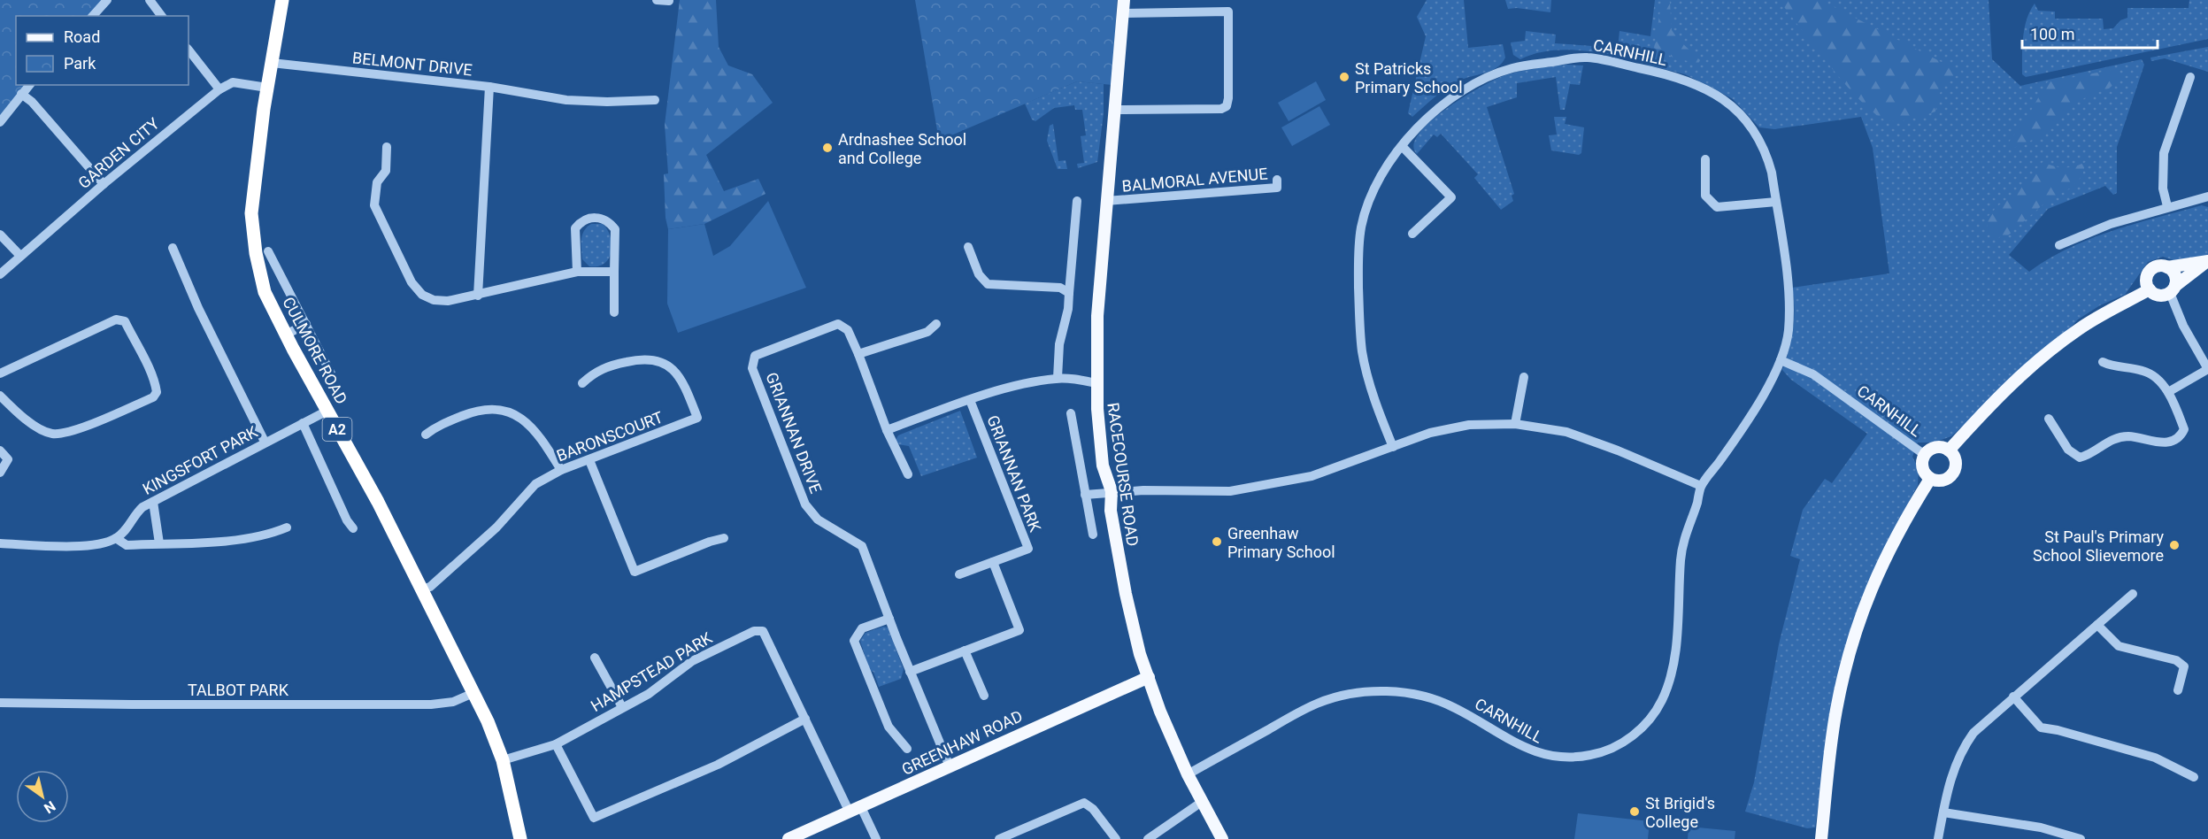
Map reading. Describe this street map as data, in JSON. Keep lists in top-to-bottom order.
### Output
{
  "streets": {
    "highway": ["CULMORE ROAD", "A2"],
    "main road": ["RACECOURSE ROAD", "GREENHAW ROAD"],
    "street": [
      "CARNHILL",
      "BELMONT DRIVE",
      "GARDEN CITY",
      "BALMORAL AVENUE",
      "GRIANNAN DRIVE",
      "BARONSCOURT",
      "KINGSFORT PARK",
      "GRIANNAN PARK",
      "HAMPSTEAD PARK",
      "TALBOT PARK"
    ]
  },
  "crossings": [
    ["CARNHILL", "RACECOURSE ROAD"],
    ["BELMONT DRIVE", "CULMORE ROAD"],
    ["GARDEN CITY", "CULMORE ROAD"],
    ["BALMORAL AVENUE", "RACECOURSE ROAD"],
    ["CULMORE ROAD", "BARONSCOURT"],
    ["CULMORE ROAD", "KINGSFORT PARK"],
    ["CULMORE ROAD", "HAMPSTEAD PARK"],
    ["CULMORE ROAD", "TALBOT PARK"],
    ["GRIANNAN DRIVE", "GREENHAW ROAD"],
    ["RACECOURSE ROAD", "GREENHAW ROAD"],
    ["HAMPSTEAD PARK", "GREENHAW ROAD"]
  ],
  "places": [
    "St Patricks Primary School",
    "Ardnashee School and College",
    "Greenhaw Primary School",
    "St Paul's Primary School Slievemore",
    "St Brigid's College"
  ],
  "legend": ["Road", "Park"],
  "scale_bar": "100 m",
  "north": "bottom right"
}
